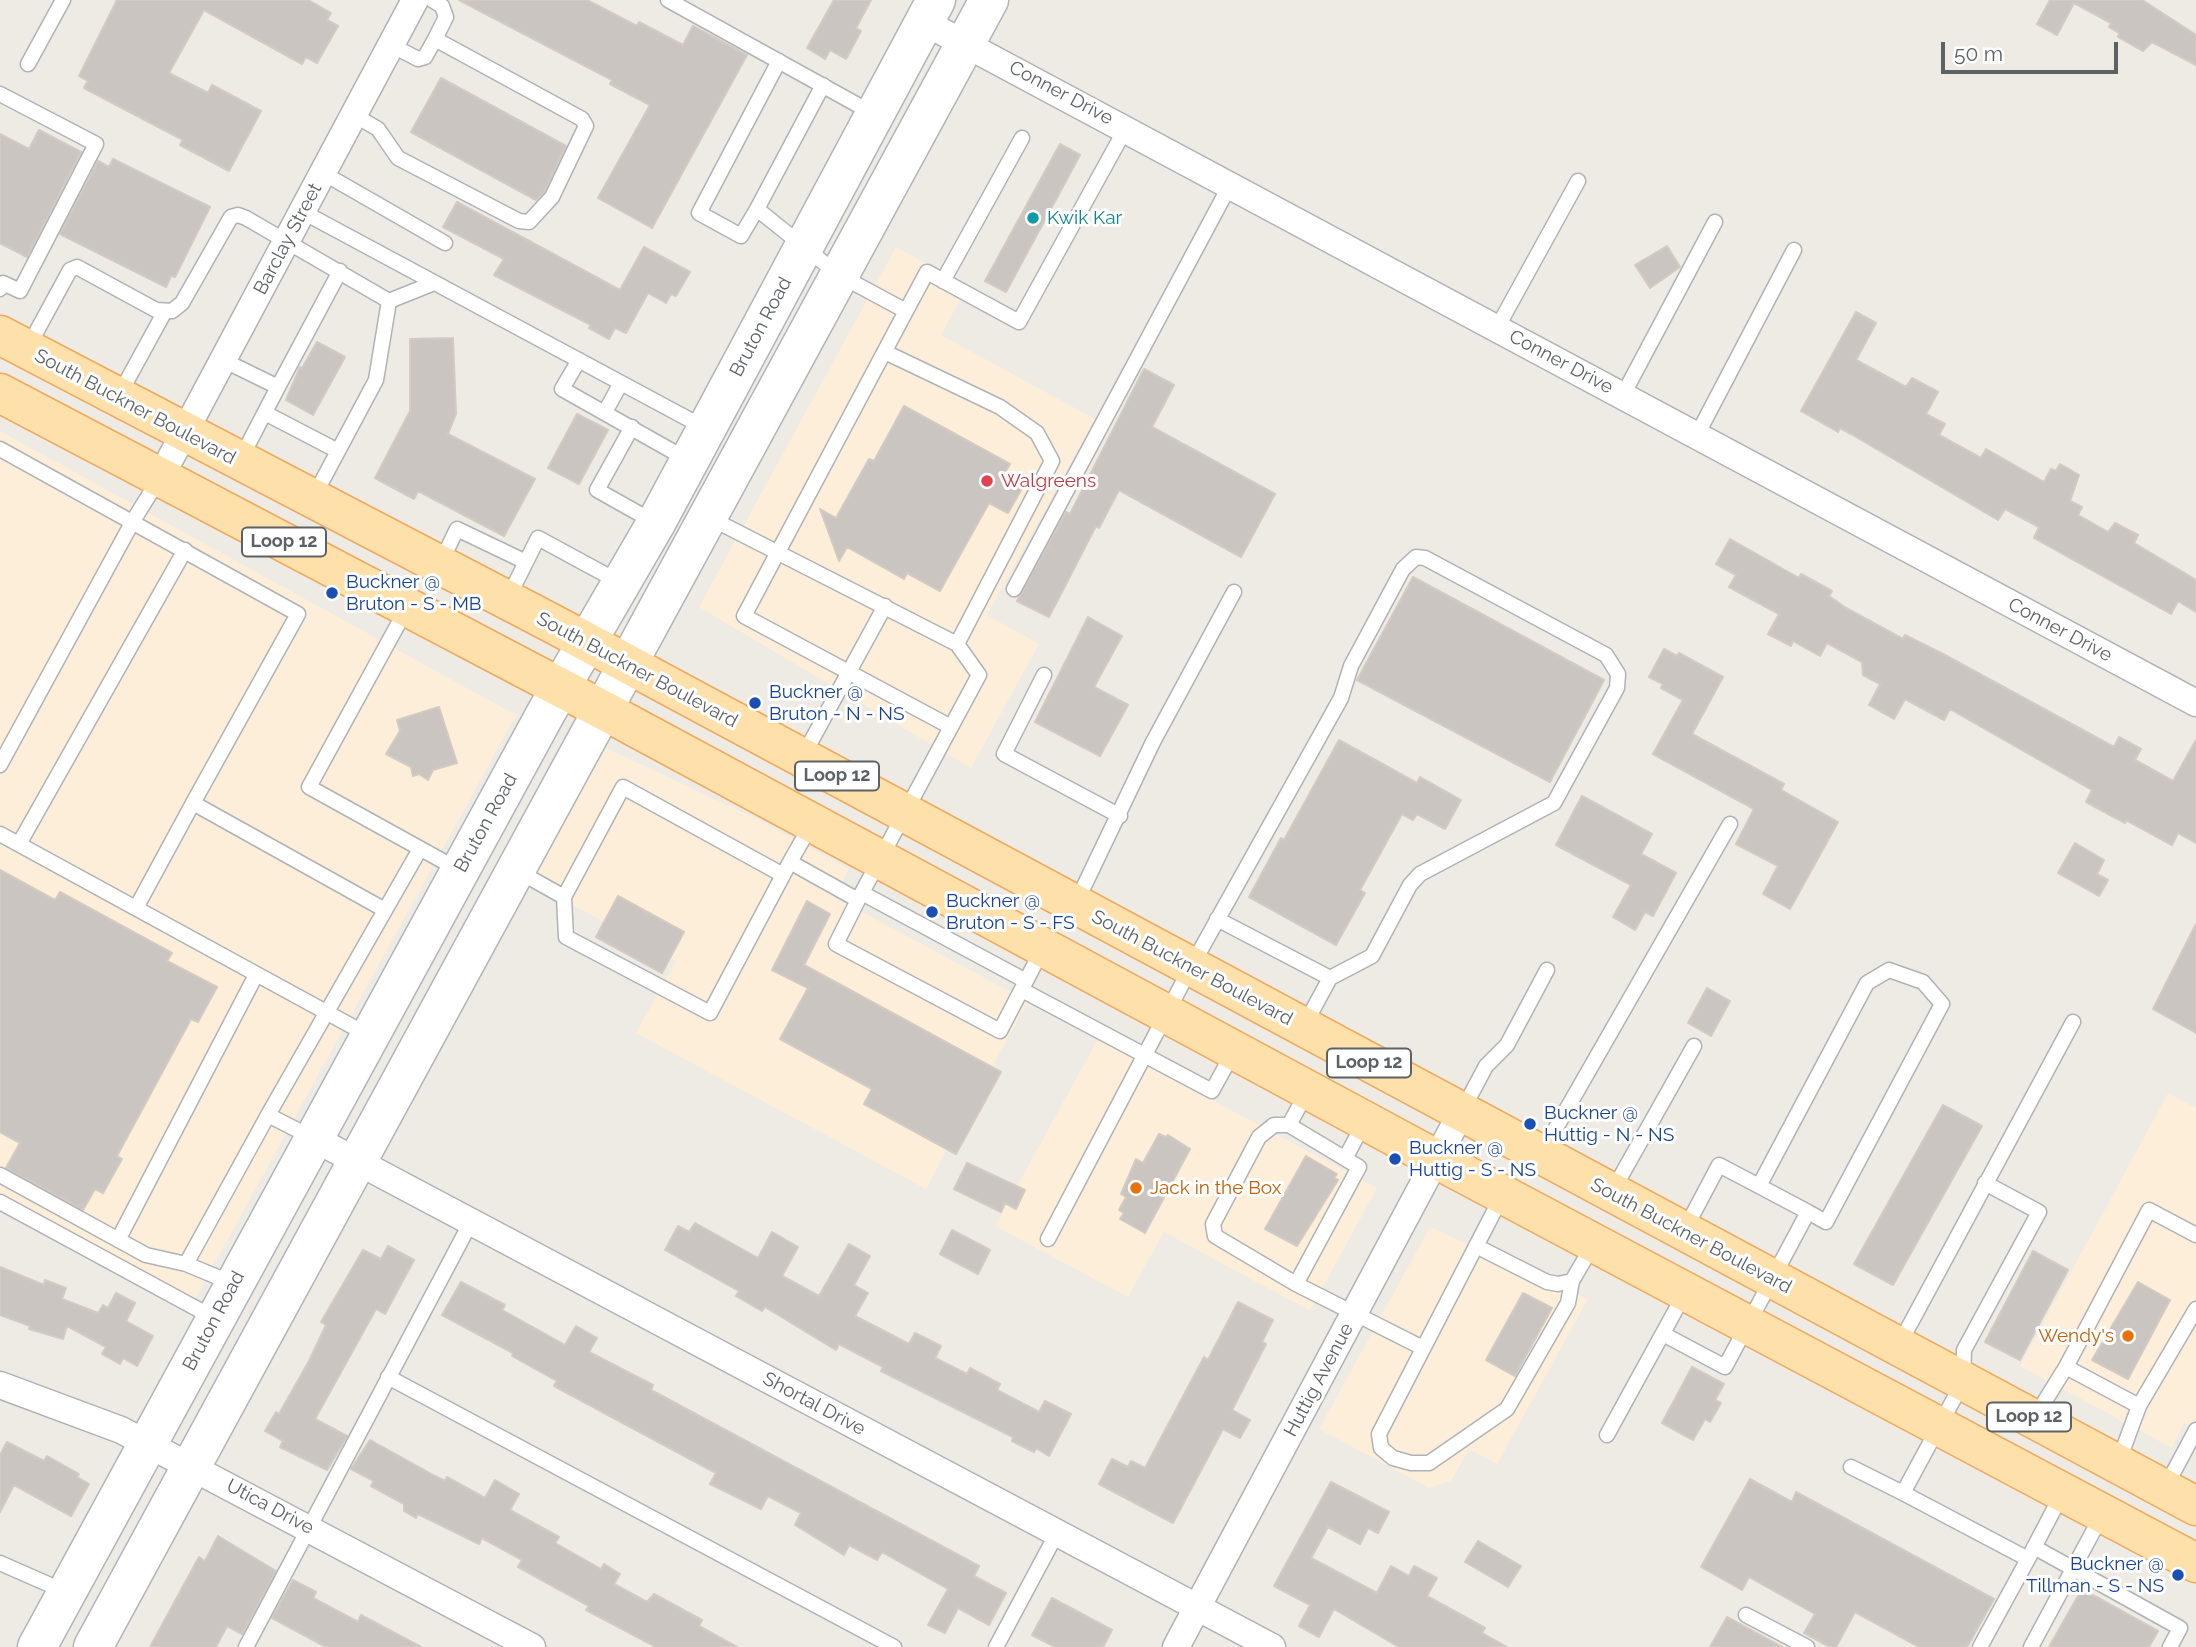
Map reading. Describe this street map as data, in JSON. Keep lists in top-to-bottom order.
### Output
{
  "streets": {
    "main road": ["Bruton Road", "South Buckner Boulevard", "Loop 12"],
    "street": [
      "Conner Drive",
      "Barclay Street",
      "Huttig Avenue",
      "Shortal Drive",
      "Utica Drive"
    ]
  },
  "crossings": [
    ["Conner Drive", "Bruton Road"],
    ["Barclay Street", "South Buckner Boulevard"],
    ["Barclay Street", "Loop 12"],
    ["Bruton Road", "South Buckner Boulevard"],
    ["Bruton Road", "Loop 12"],
    ["Bruton Road", "Shortal Drive"],
    ["Bruton Road", "Utica Drive"],
    ["South Buckner Boulevard", "Huttig Avenue"],
    ["Loop 12", "Huttig Avenue"],
    ["Huttig Avenue", "Shortal Drive"]
  ],
  "places": [
    "Kwik Kar",
    "Walgreens",
    "Buckner @ Bruton - S - MB",
    "Buckner @ Bruton - N - NS",
    "Buckner @ Bruton - S - FS",
    "Buckner @ Huttig - N - NS",
    "Buckner @ Huttig - S - NS",
    "Jack in the Box",
    "Wendy's",
    "Buckner @ Tillman - S - NS"
  ],
  "scale_bar": "50 m"
}
